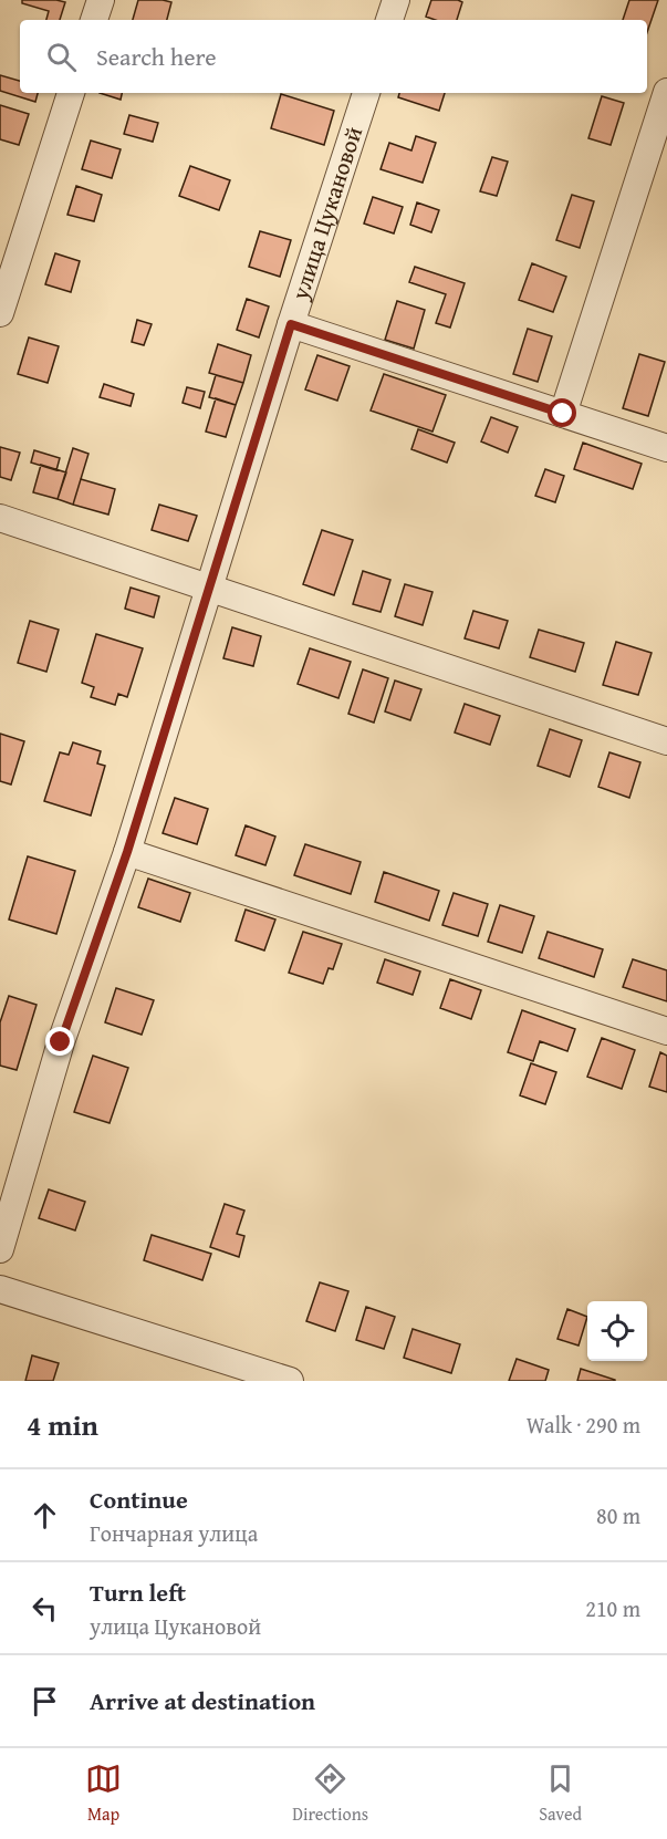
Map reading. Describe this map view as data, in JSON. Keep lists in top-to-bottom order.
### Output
{
  "streets": {
    "street": ["улица Цукановой"]
  },
  "page": {
    "search": "Search here",
    "heading": ["4 min", "Walk · 290 m"],
    "list": [
      ["Continue", "Гончарная улица", "80 m"],
      ["Turn left", "улица Цукановой", "210 m"],
      "Arrive at destination"
    ],
    "nav": ["Map", "Directions", "Saved"]
  }
}
